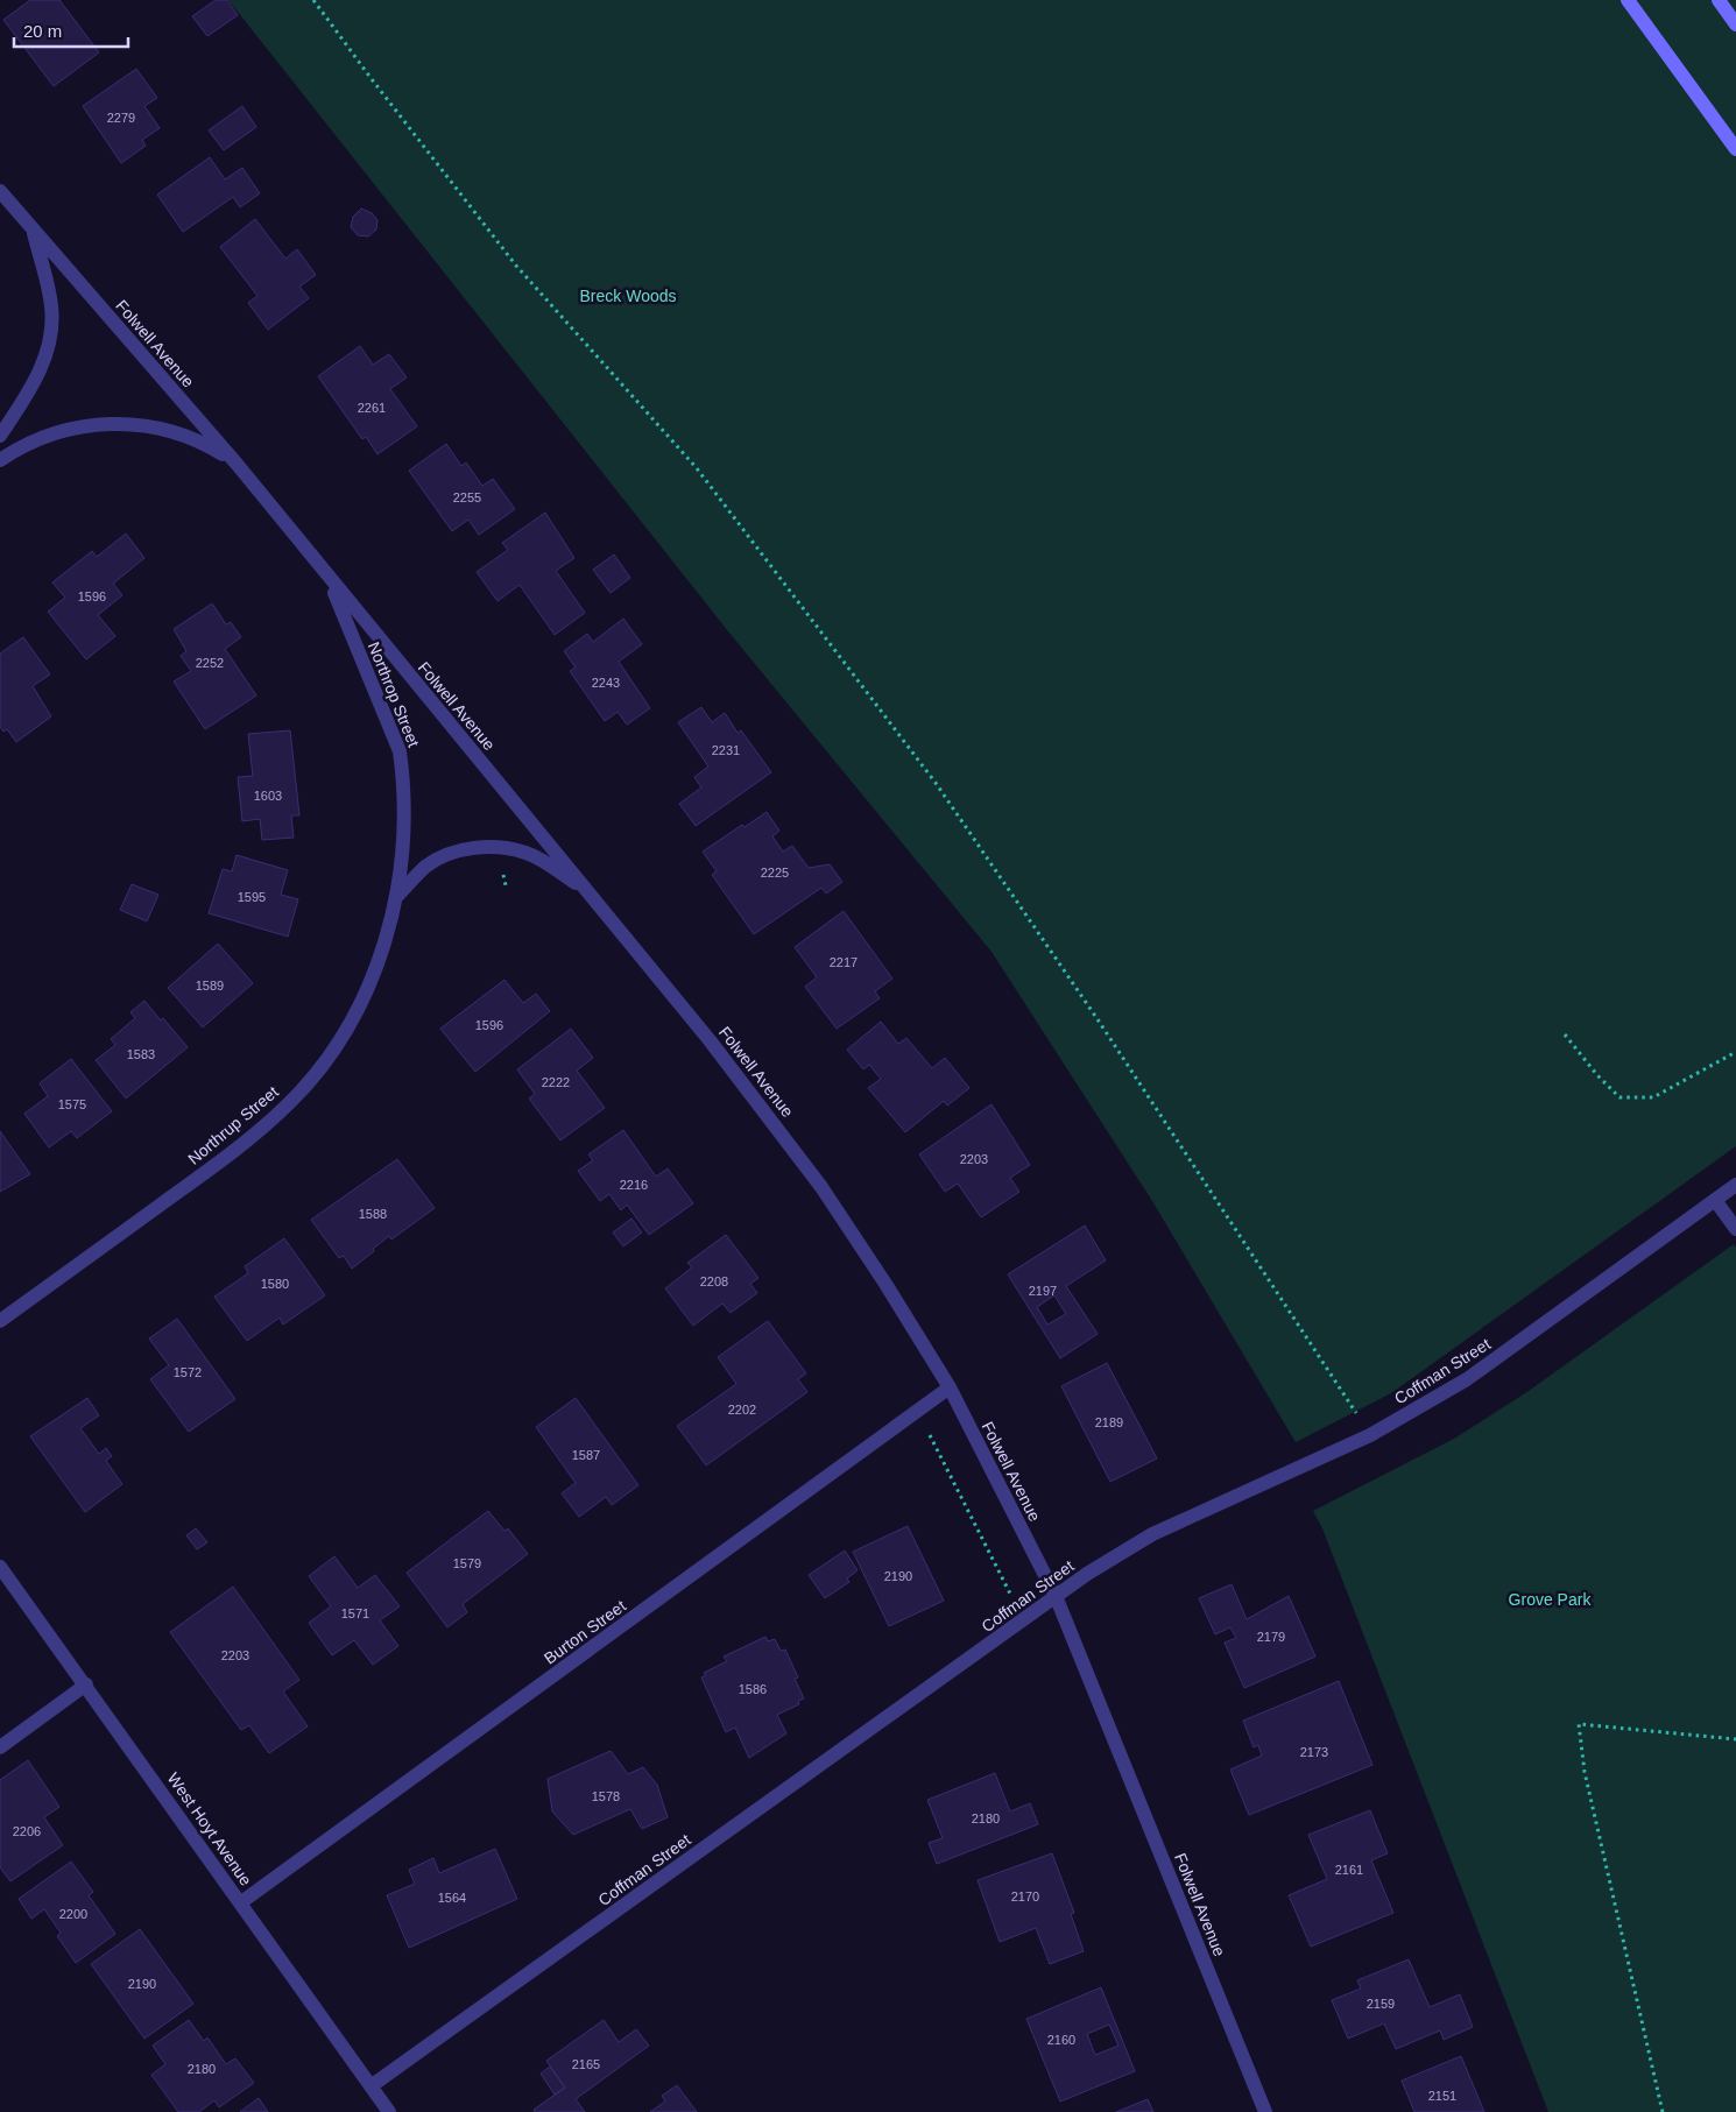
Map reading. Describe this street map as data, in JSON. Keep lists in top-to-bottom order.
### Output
{
  "streets": {
    "street": [
      "Folwell Avenue",
      "Northrop Street",
      "Northrup Street",
      "Coffman Street",
      "Burton Street",
      "West Hoyt Avenue"
    ]
  },
  "crossings": [
    ["Folwell Avenue", "Northrop Street"],
    ["Folwell Avenue", "Northrup Street"],
    ["Folwell Avenue", "Coffman Street"],
    ["Folwell Avenue", "Burton Street"],
    ["Northrop Street", "Northrup Street"],
    ["Coffman Street", "West Hoyt Avenue"],
    ["Burton Street", "West Hoyt Avenue"]
  ],
  "parks": ["Breck Woods", "Grove Park"],
  "house_numbers": [
    "2279",
    "2261",
    "2255",
    "1596",
    "2252",
    "2243",
    "2231",
    "1603",
    "2225",
    "1595",
    "2217",
    "1589",
    "1596",
    "1583",
    "2222",
    "1575",
    "2203",
    "2216",
    "1588",
    "2208",
    "1580",
    "2197",
    "1572",
    "2202",
    "2189",
    "1587",
    "1579",
    "2190",
    "1571",
    "2179",
    "2203",
    "1586",
    "2173",
    "1578",
    "2180",
    "2206",
    "2161",
    "2170",
    "1564",
    "2200",
    "2190",
    "2159",
    "2160",
    "2165",
    "2180",
    "2151"
  ],
  "scale_bar": "20 m"
}
